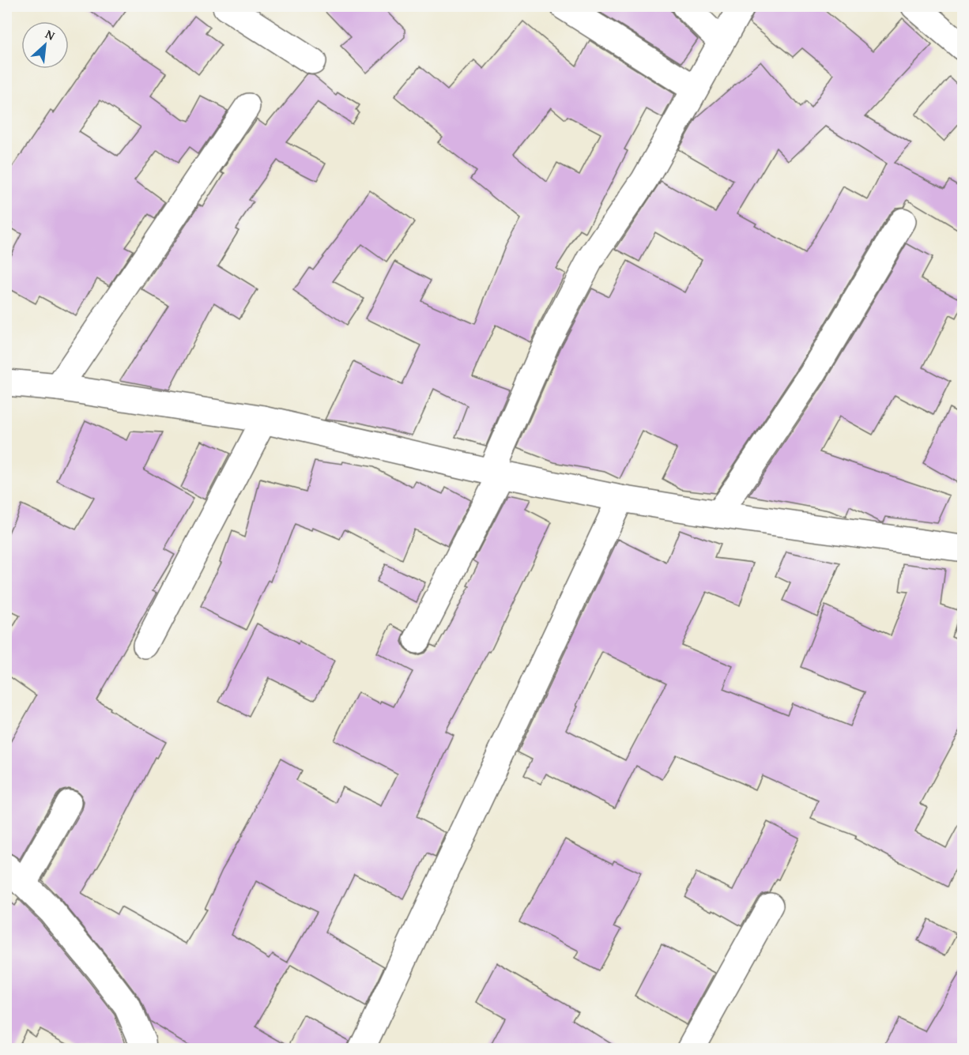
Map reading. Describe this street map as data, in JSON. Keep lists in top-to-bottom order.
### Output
{
  "north": "top right"
}
